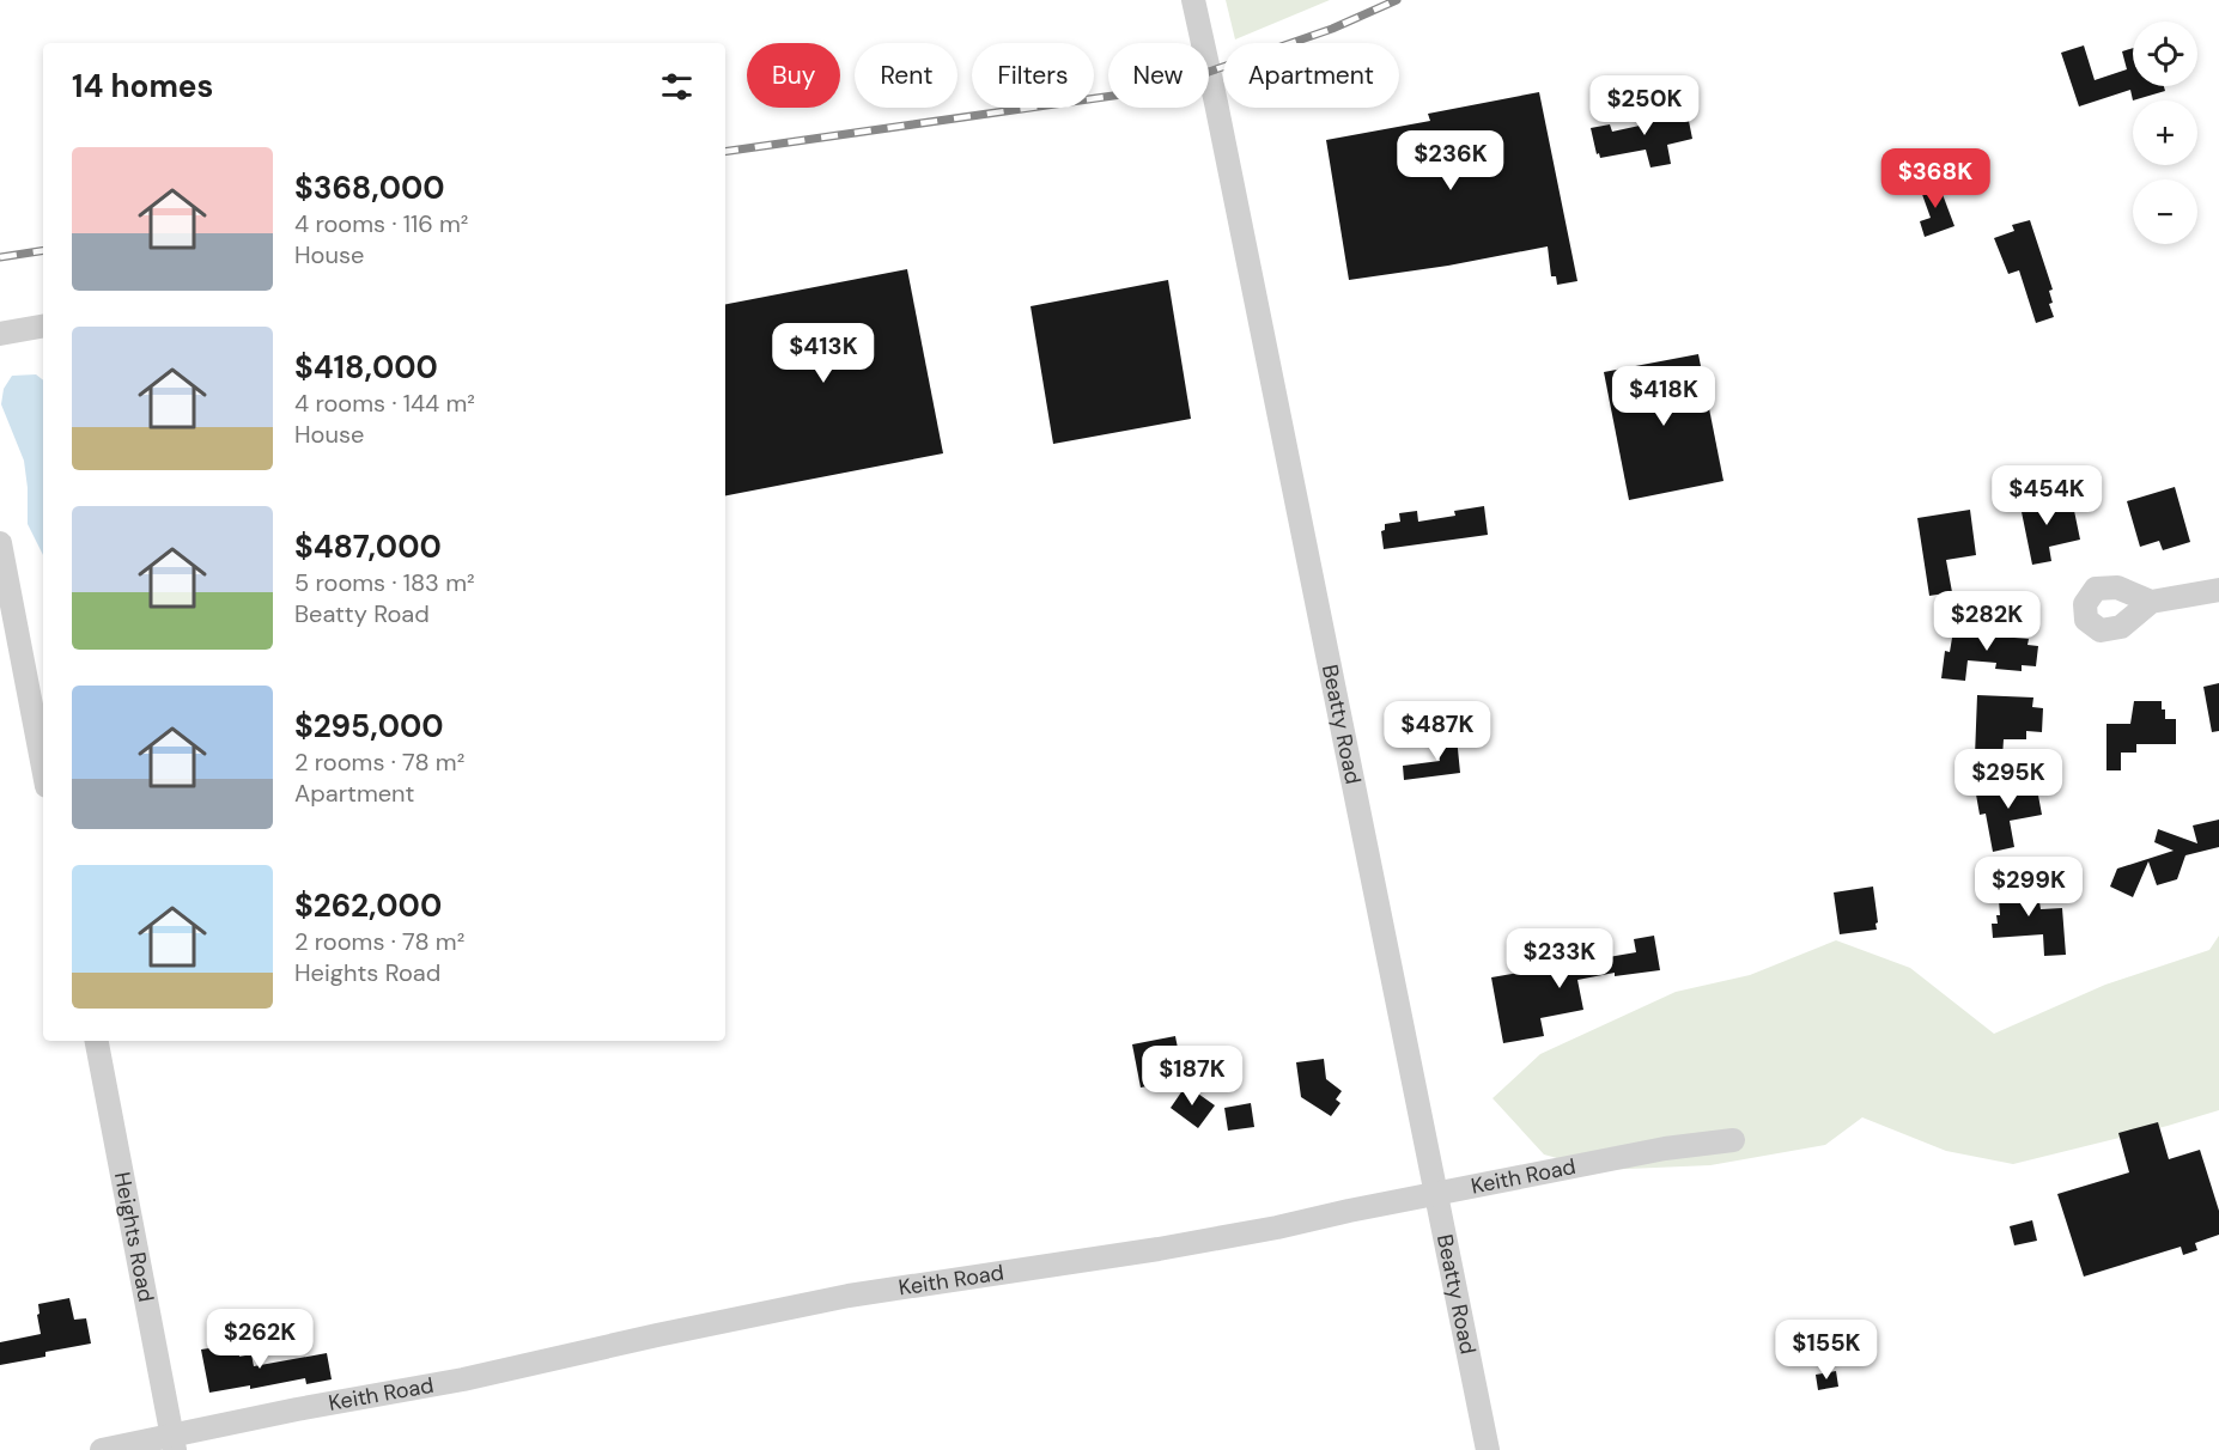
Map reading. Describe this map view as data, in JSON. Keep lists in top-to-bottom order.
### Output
{
  "streets": {
    "street": ["Beatty Road", "Keith Road", "Heights Road"]
  },
  "crossings": [
    ["Beatty Road", "Keith Road"],
    ["Keith Road", "Heights Road"]
  ],
  "page": {
    "map_buttons": ["+", "−"],
    "chip": [
      "Buy",
      "Rent",
      "Filters",
      "New",
      "Apartment"
    ],
    "heading": "14 homes",
    "price": [
      "$250K",
      "$236K",
      "$368K",
      "$413K",
      "$418K",
      "$454K",
      "$282K",
      "$487K",
      "$295K",
      "$299K",
      "$233K",
      "$187K",
      "$262K",
      "$155K"
    ],
    "list": [
      {
        "name": "$368,000",
        "note": "4 rooms · 116 m² · House"
      },
      {
        "name": "$418,000",
        "note": "4 rooms · 144 m² · House"
      },
      {
        "name": "$487,000",
        "note": "5 rooms · 183 m² · Beatty Road"
      },
      {
        "name": "$295,000",
        "note": "2 rooms · 78 m² · Apartment"
      },
      {
        "name": "$262,000",
        "note": "2 rooms · 78 m² · Heights Road"
      }
    ]
  }
}
